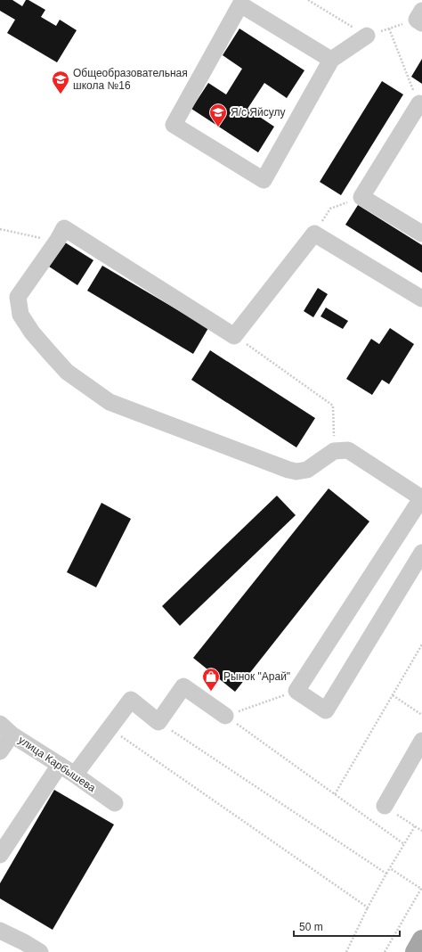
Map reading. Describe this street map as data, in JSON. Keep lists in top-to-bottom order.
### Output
{
  "streets": {
    "street": ["улица Карбышева"]
  },
  "places": {
    "school or university": ["Общеобразовательная школа №16", "Я/c Яйсулу"],
    "shop": ["Рынок \"Арай\""]
  },
  "scale_bar": "50 m"
}
